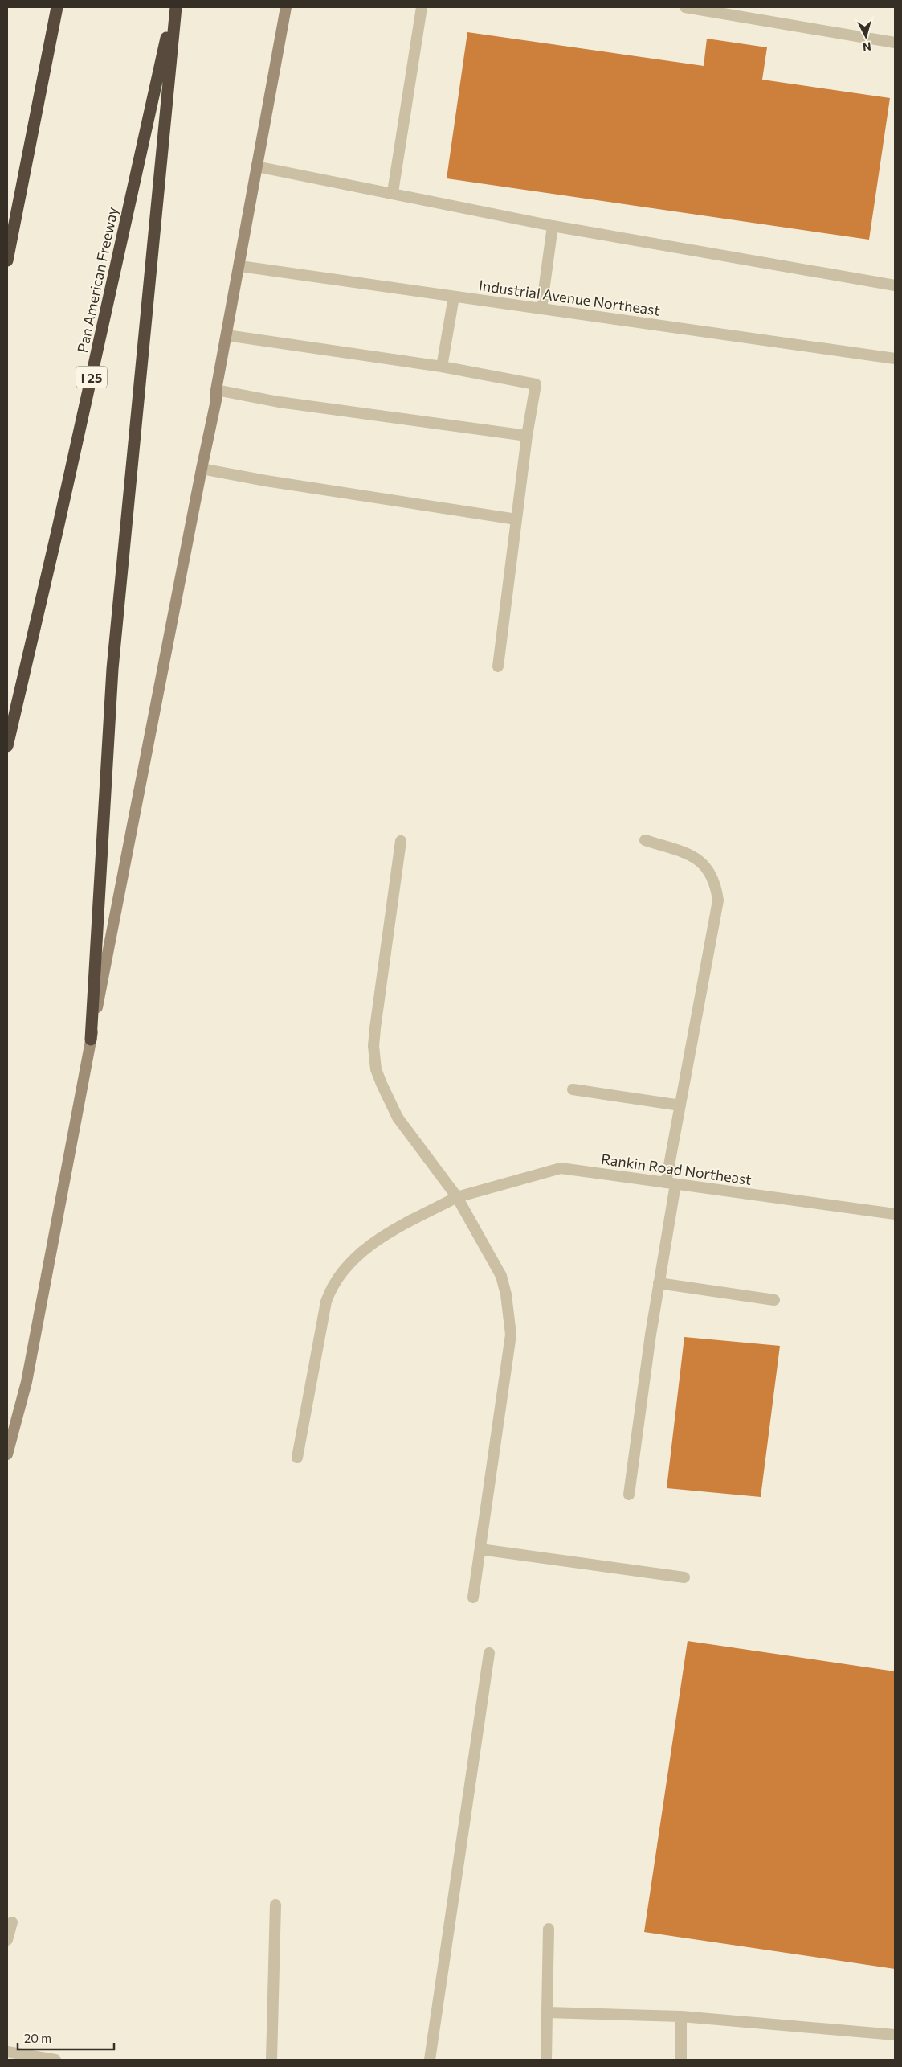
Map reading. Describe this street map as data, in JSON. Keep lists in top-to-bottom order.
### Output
{
  "streets": {
    "highway": ["Pan American Freeway", "I 25"],
    "street": ["Industrial Avenue Northeast", "Rankin Road Northeast"]
  },
  "scale_bar": "20 m",
  "north": "bottom"
}
